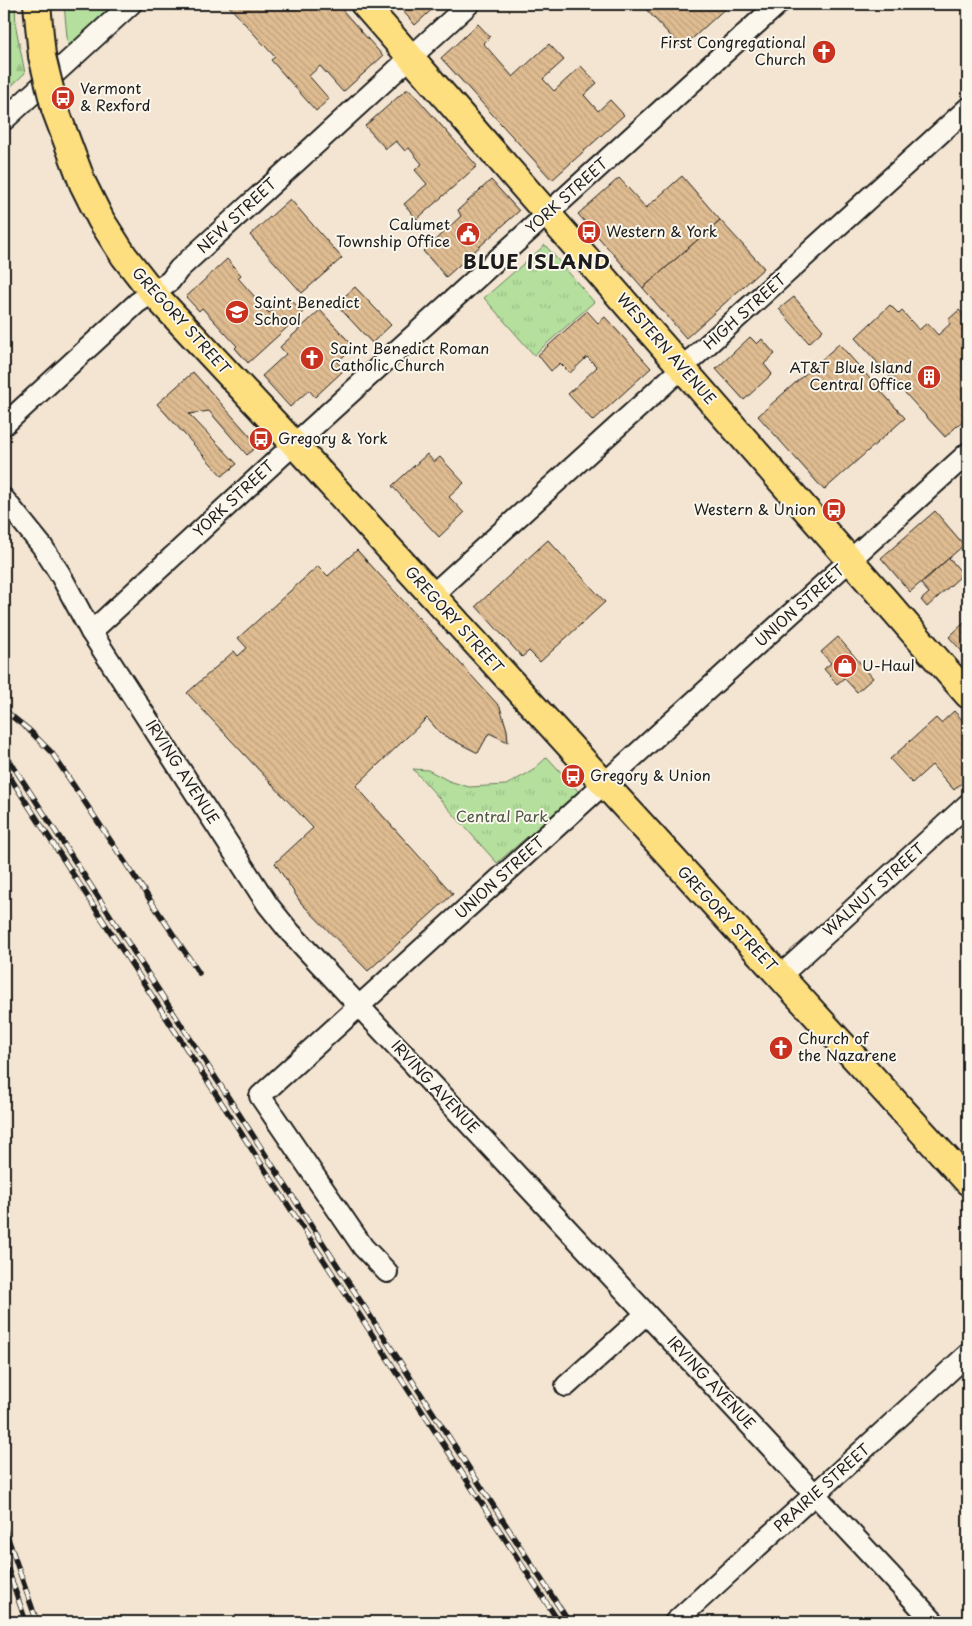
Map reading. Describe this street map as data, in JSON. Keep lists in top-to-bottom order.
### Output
{
  "streets": {
    "main road": ["GREGORY STREET", "WESTERN AVENUE"],
    "street": [
      "YORK STREET",
      "NEW STREET",
      "HIGH STREET",
      "UNION STREET",
      "IRVING AVENUE",
      "WALNUT STREET",
      "PRAIRIE STREET"
    ]
  },
  "crossings": [
    ["YORK STREET", "GREGORY STREET"],
    ["YORK STREET", "WESTERN AVENUE"],
    ["YORK STREET", "IRVING AVENUE"],
    ["NEW STREET", "GREGORY STREET"],
    ["NEW STREET", "WESTERN AVENUE"],
    ["HIGH STREET", "GREGORY STREET"],
    ["HIGH STREET", "WESTERN AVENUE"],
    ["GREGORY STREET", "UNION STREET"],
    ["GREGORY STREET", "WALNUT STREET"],
    ["WESTERN AVENUE", "UNION STREET"],
    ["UNION STREET", "IRVING AVENUE"],
    ["IRVING AVENUE", "PRAIRIE STREET"]
  ],
  "districts": ["BLUE ISLAND"],
  "parks": ["Central Park"],
  "places": {
    "church": ["First Congregational Church", "Saint Benedict Roman Catholic Church", "Church of the Nazarene"],
    "bus stop": [
      "Vermont & Rexford",
      "Western & York",
      "Gregory & York",
      "Western & Union",
      "Gregory & Union"
    ],
    "public building": ["Calumet Township Office"],
    "school or university": ["Saint Benedict School"],
    "building": ["AT&T Blue Island Central Office"],
    "shop": ["U-Haul"]
  }
}
